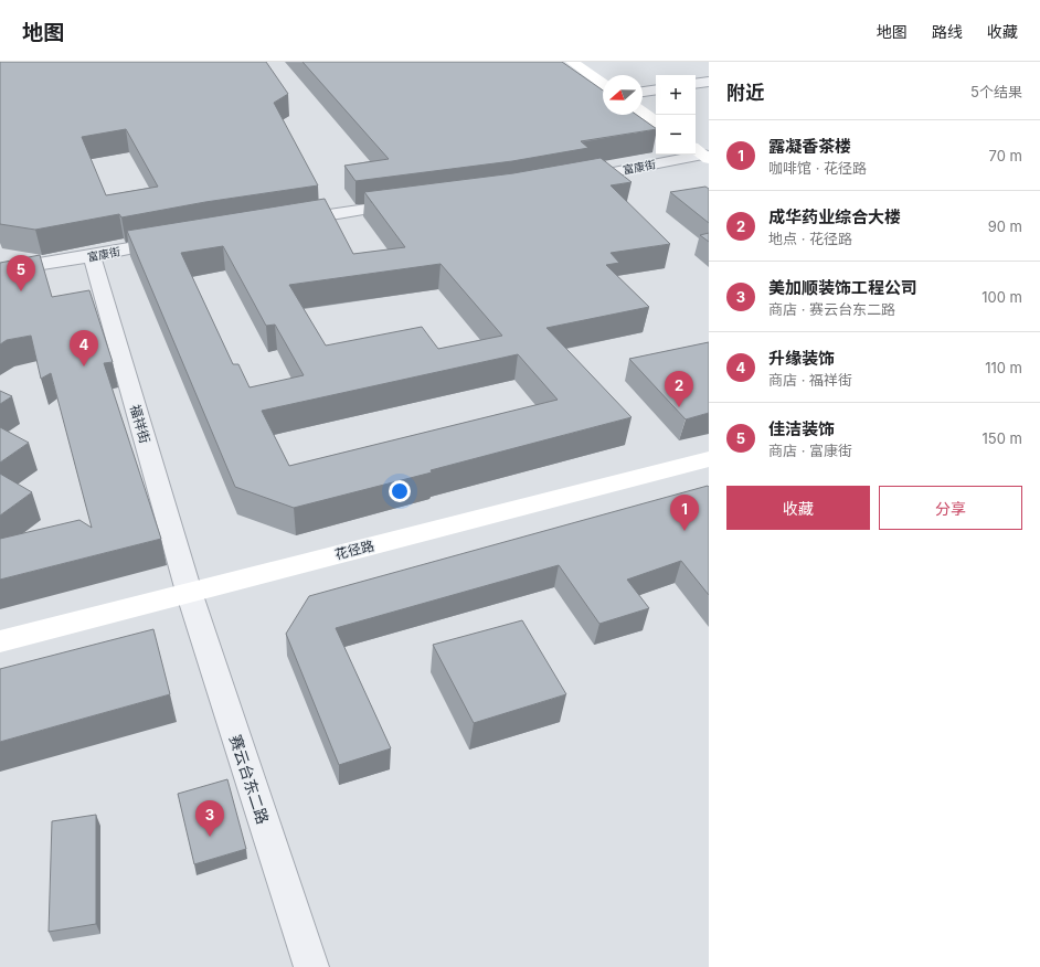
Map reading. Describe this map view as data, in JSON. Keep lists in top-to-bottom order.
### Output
{
  "streets": {
    "street": [
      "富康街",
      "福祥街",
      "花径路",
      "赛云台东二路"
    ]
  },
  "crossings": [
    ["富康街", "福祥街"],
    ["福祥街", "花径路"],
    ["福祥街", "赛云台东二路"],
    ["花径路", "赛云台东二路"]
  ],
  "north": "left",
  "page": {
    "header": "地图",
    "nav": ["地图", "路线", "收藏"],
    "heading": ["附近", "5个结果"],
    "map_buttons": ["+", "−"],
    "list": [
      {
        "mark": "1",
        "name": "露凝香茶楼",
        "note": "咖啡馆 · 花径路",
        "value": "70 m"
      },
      {
        "mark": "2",
        "name": "成华药业综合大楼",
        "note": "地点 · 花径路",
        "value": "90 m"
      },
      {
        "mark": "3",
        "name": "美加顺装饰工程公司",
        "note": "商店 · 赛云台东二路",
        "value": "100 m"
      },
      {
        "mark": "4",
        "name": "升缘装饰",
        "note": "商店 · 福祥街",
        "value": "110 m"
      },
      {
        "mark": "5",
        "name": "佳洁装饰",
        "note": "商店 · 富康街",
        "value": "150 m"
      }
    ],
    "pins": [
      "5",
      "4",
      "2",
      "1",
      "3"
    ],
    "buttons": ["收藏", "分享"]
  }
}
